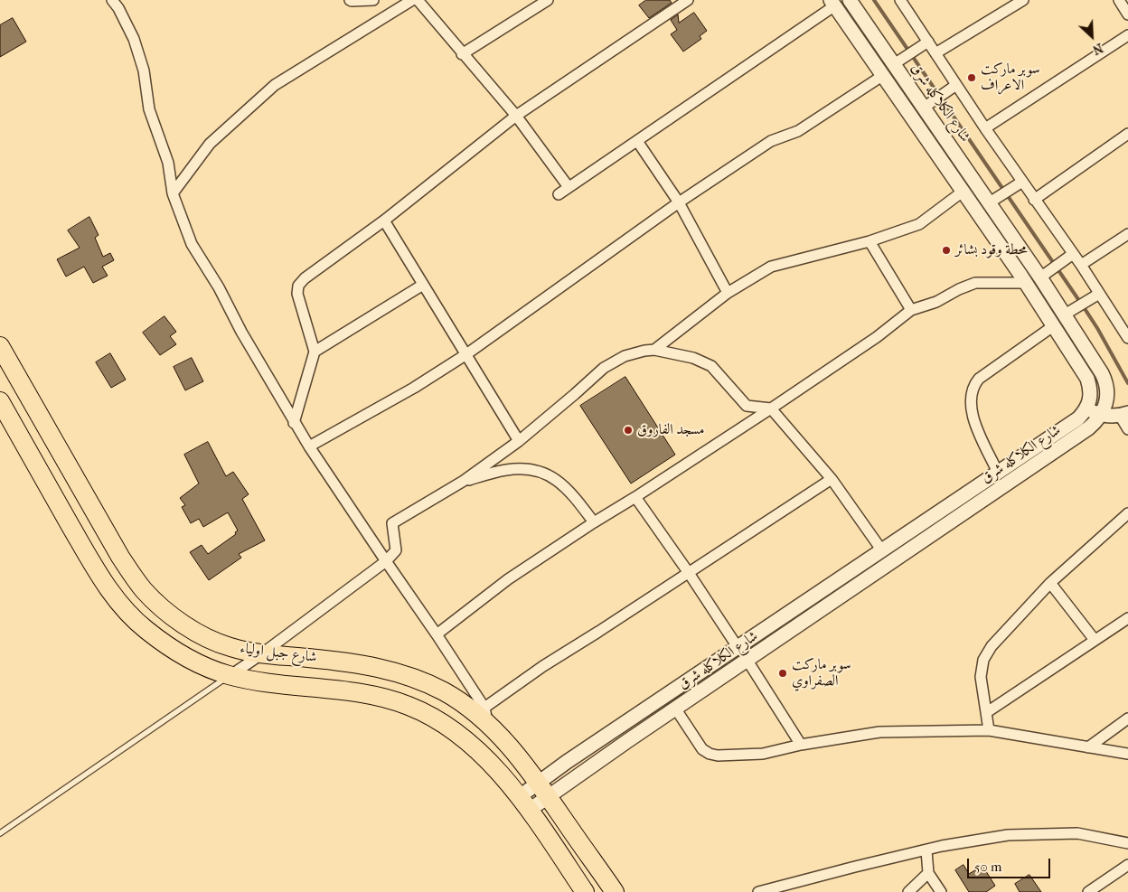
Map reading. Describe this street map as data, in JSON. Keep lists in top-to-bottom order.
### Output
{
  "streets": {
    "highway": ["شارع جبل اولياء"],
    "street": ["شارع الكلاكله شرق"]
  },
  "crossings": [
    ["شارع الكلاكله شرق", "شارع جبل اولياء"]
  ],
  "places": [
    "سوبر ماركت الاعراف",
    "محطة وقود بشائر",
    "مسجد الفاروق",
    "سوبر ماركت الصفراوي"
  ],
  "scale_bar": "50 m",
  "north": "bottom right"
}
